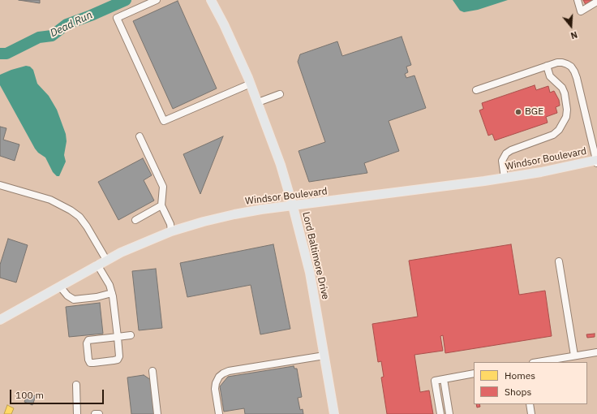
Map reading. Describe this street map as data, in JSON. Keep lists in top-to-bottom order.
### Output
{
  "streets": {
    "main road": ["Windsor Boulevard", "Lord Baltimore Drive"]
  },
  "crossings": [
    ["Windsor Boulevard", "Lord Baltimore Drive"]
  ],
  "water": ["Dead Run"],
  "places": ["BGE"],
  "legend": ["Homes", "Shops"],
  "scale_bar": "100 m",
  "north": "bottom"
}
